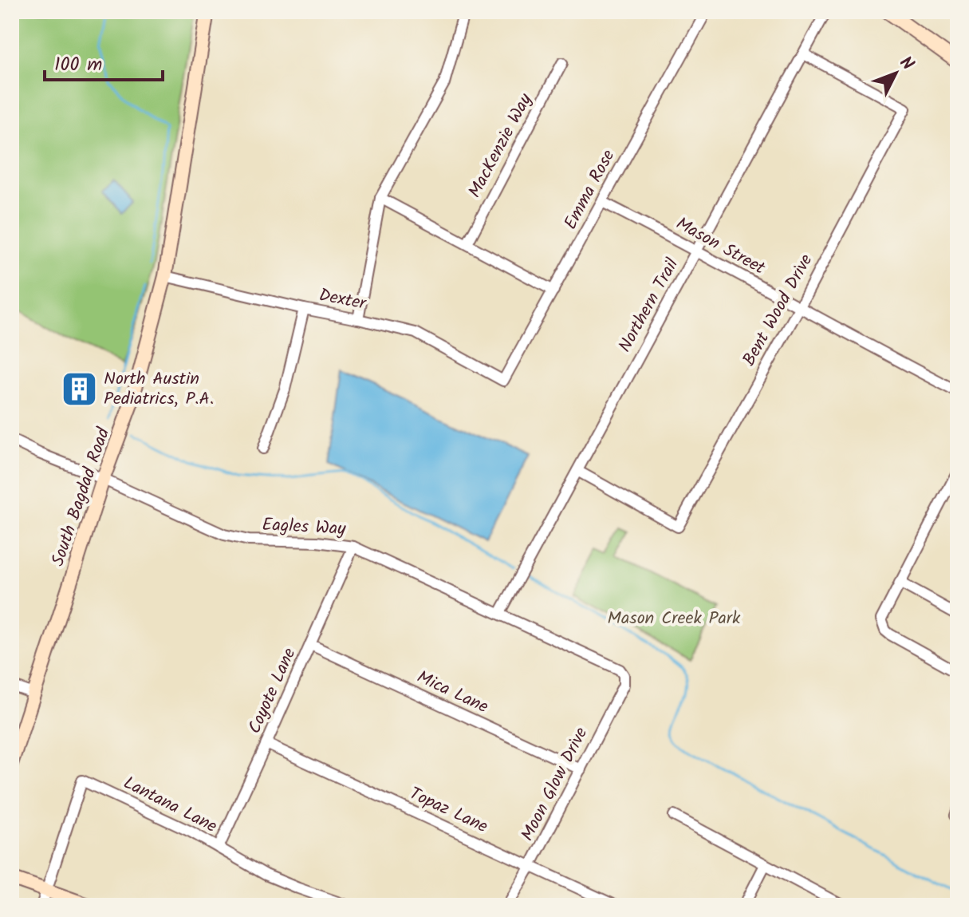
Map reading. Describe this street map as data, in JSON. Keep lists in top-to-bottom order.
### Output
{
  "streets": {
    "main road": ["South Bagdad Road"],
    "street": [
      "MacKenzie Way",
      "Emma Rose",
      "Mason Street",
      "Dexter",
      "Northern Trail",
      "Bent Wood Drive",
      "Eagles Way",
      "Coyote Lane",
      "Mica Lane",
      "Moon Glow Drive",
      "Lantana Lane",
      "Topaz Lane"
    ]
  },
  "crossings": [
    ["Emma Rose", "Mason Street"],
    ["Emma Rose", "Dexter"],
    ["Mason Street", "Northern Trail"],
    ["Mason Street", "Bent Wood Drive"],
    ["Dexter", "South Bagdad Road"],
    ["Northern Trail", "Bent Wood Drive"],
    ["Northern Trail", "Eagles Way"],
    ["South Bagdad Road", "Eagles Way"],
    ["Eagles Way", "Coyote Lane"],
    ["Eagles Way", "Moon Glow Drive"],
    ["Coyote Lane", "Mica Lane"],
    ["Coyote Lane", "Lantana Lane"],
    ["Coyote Lane", "Topaz Lane"],
    ["Mica Lane", "Moon Glow Drive"],
    ["Moon Glow Drive", "Topaz Lane"]
  ],
  "parks": ["Mason Creek Park"],
  "places": {
    "building": ["North Austin Pediatrics, P.A."]
  },
  "scale_bar": "100 m",
  "north": "top right"
}
